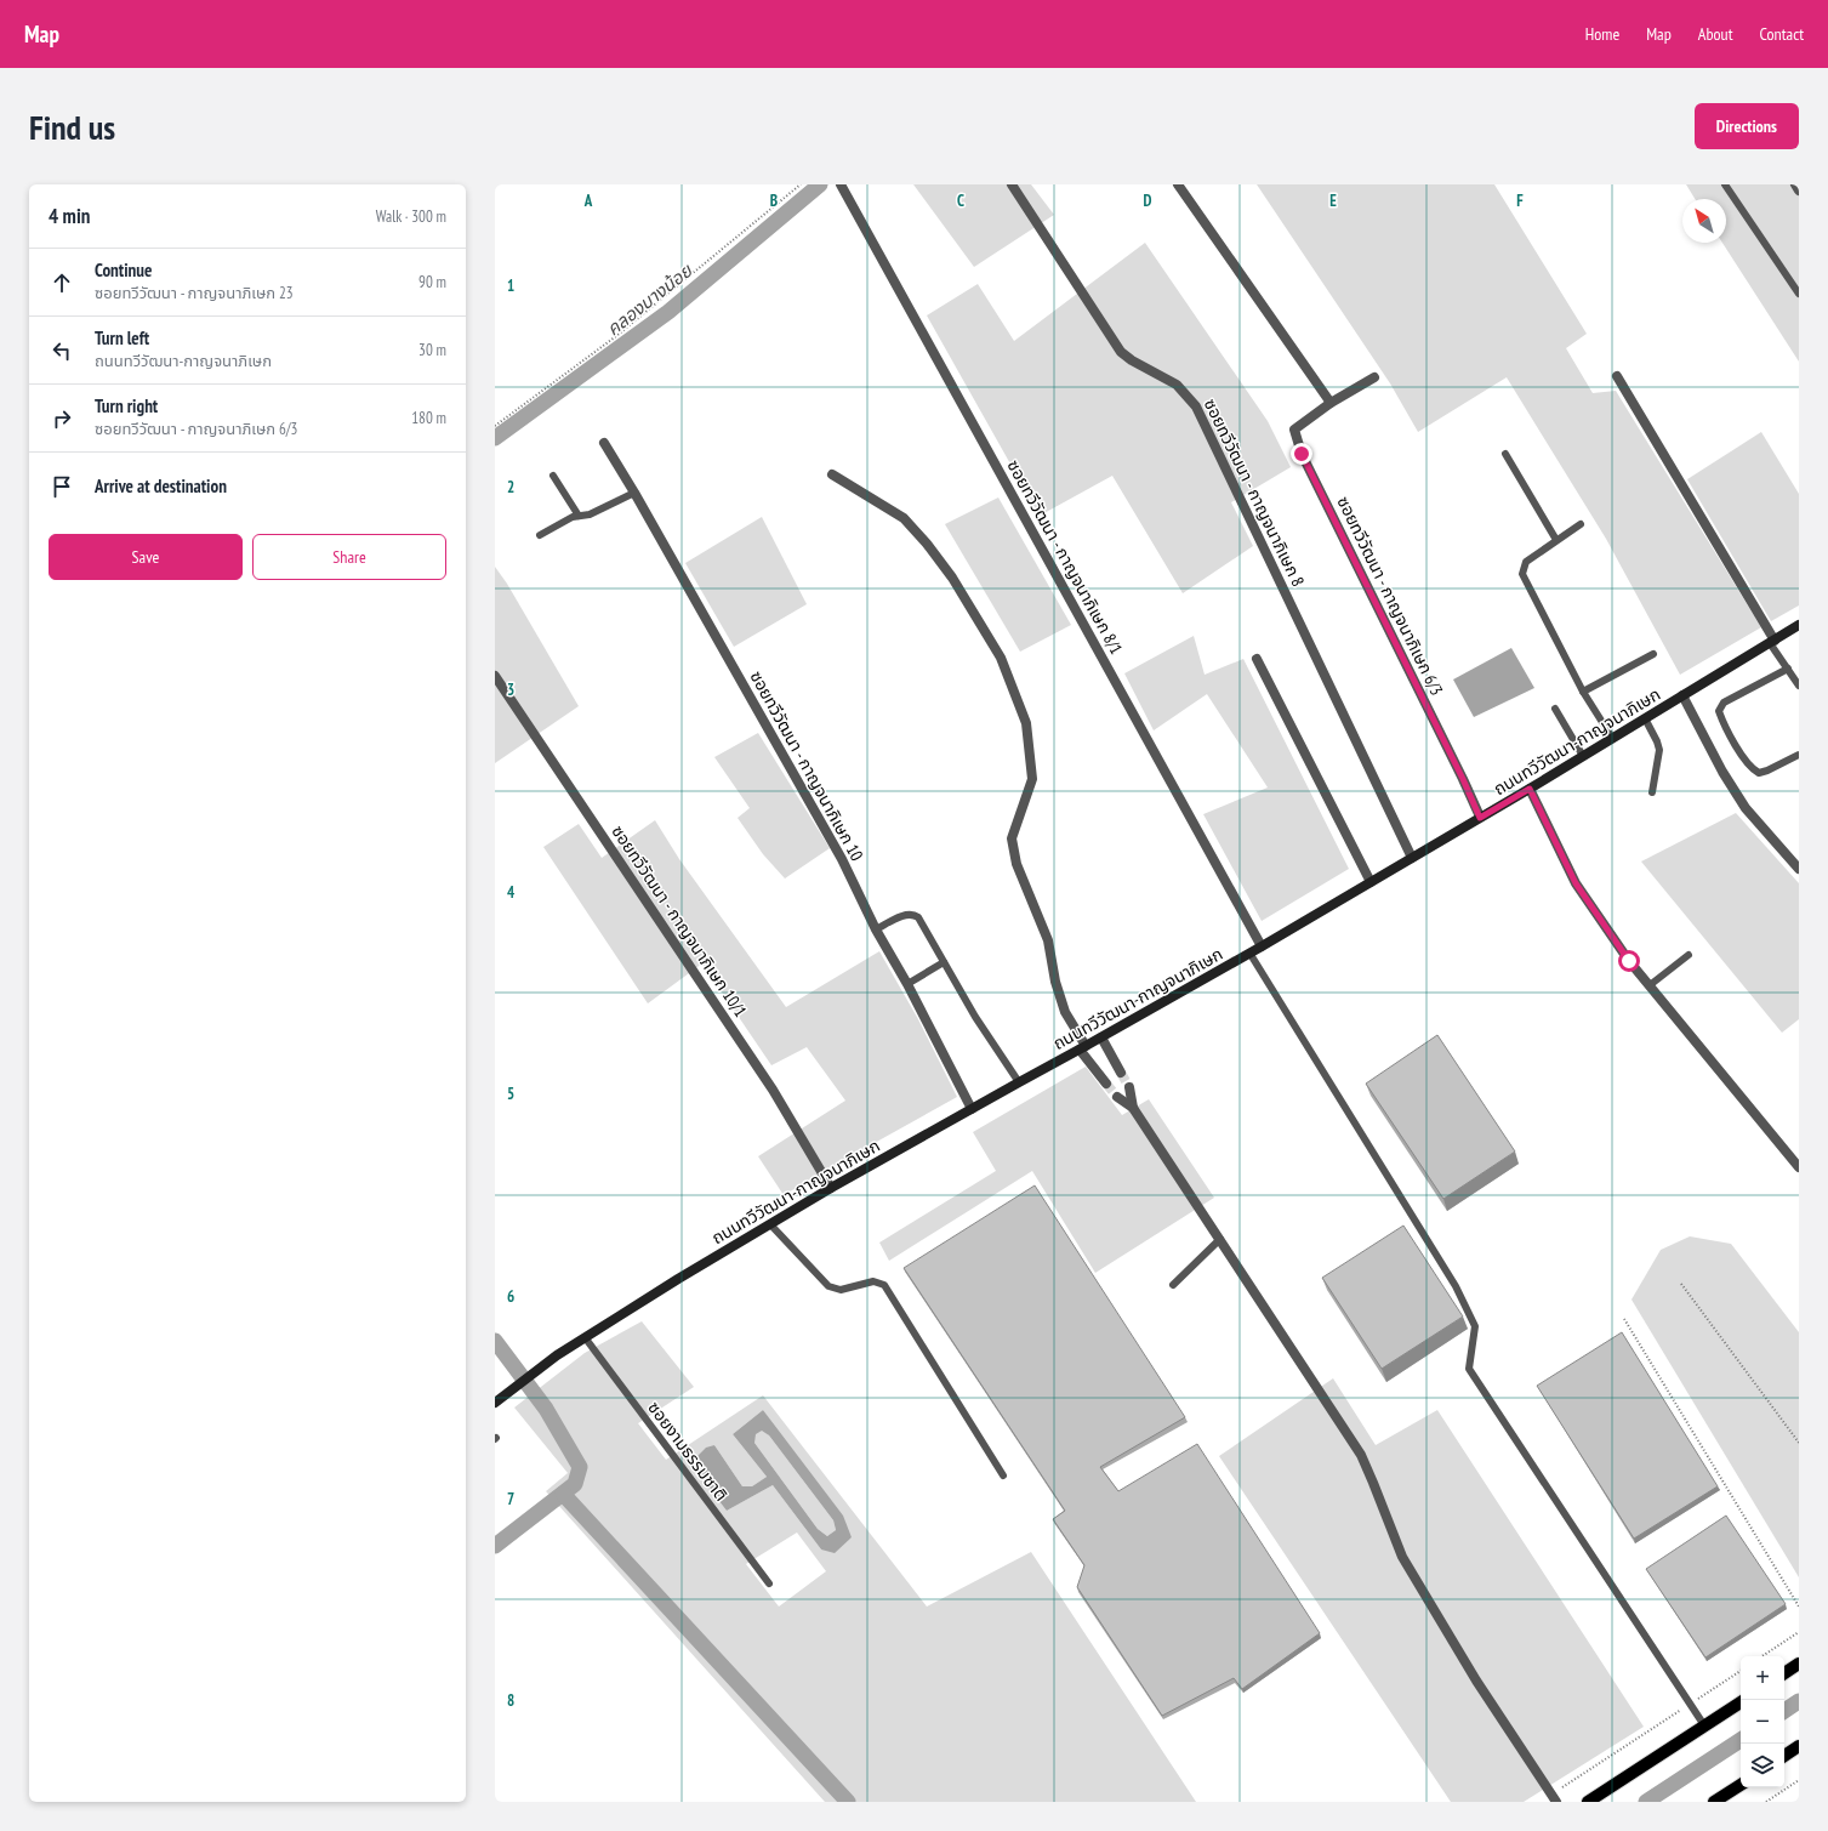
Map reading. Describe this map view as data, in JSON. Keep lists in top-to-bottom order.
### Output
{
  "streets": {
    "street": [
      "ซอยทวีวัฒนา - กาญจนาภิเษก 8",
      "ซอยทวีวัฒนา - กาญจนาภิเษก 8/1",
      "ซอยทวีวัฒนา - กาญจนาภิเษก 6/3",
      "ถนนทวีวัฒนา-กาญจนาภิเษก",
      "ซอยทวีวัฒนา - กาญจนาภิเษก 10",
      "ซอยทวีวัฒนา - กาญจนาภิเษก 10/1"
    ],
    "lane": ["ซอยงามธรรมชาติ"]
  },
  "crossings": [
    ["ซอยทวีวัฒนา - กาญจนาภิเษก 8", "ถนนทวีวัฒนา-กาญจนาภิเษก"],
    ["ซอยทวีวัฒนา - กาญจนาภิเษก 8/1", "ถนนทวีวัฒนา-กาญจนาภิเษก"],
    ["ซอยทวีวัฒนา - กาญจนาภิเษก 6/3", "ถนนทวีวัฒนา-กาญจนาภิเษก"],
    ["ถนนทวีวัฒนา-กาญจนาภิเษก", "ซอยทวีวัฒนา - กาญจนาภิเษก 10"],
    ["ถนนทวีวัฒนา-กาญจนาภิเษก", "ซอยทวีวัฒนา - กาญจนาภิเษก 10/1"],
    ["ถนนทวีวัฒนา-กาญจนาภิเษก", "ซอยงามธรรมชาติ"]
  ],
  "water": ["คลองบางน้อย"],
  "north": "top left",
  "page": {
    "header": "Map",
    "nav": [
      "Home",
      "Map",
      "About",
      "Contact"
    ],
    "buttons": [
      "Directions",
      ["Save", "Share"]
    ],
    "title": "Find us",
    "heading": ["4 min", "Walk · 300 m"],
    "list": [
      ["Continue", "ซอยทวีวัฒนา - กาญจนาภิเษก 23", "90 m"],
      ["Turn left", "ถนนทวีวัฒนา-กาญจนาภิเษก", "30 m"],
      ["Turn right", "ซอยทวีวัฒนา - กาญจนาภิเษก 6/3", "180 m"],
      "Arrive at destination"
    ],
    "map_buttons": ["+", "−"]
  },
  "grid": {
    "columns": [
      "A",
      "B",
      "C",
      "D",
      "E",
      "F"
    ],
    "rows": [
      "1",
      "2",
      "3",
      "4",
      "5",
      "6",
      "7",
      "8"
    ]
  }
}
